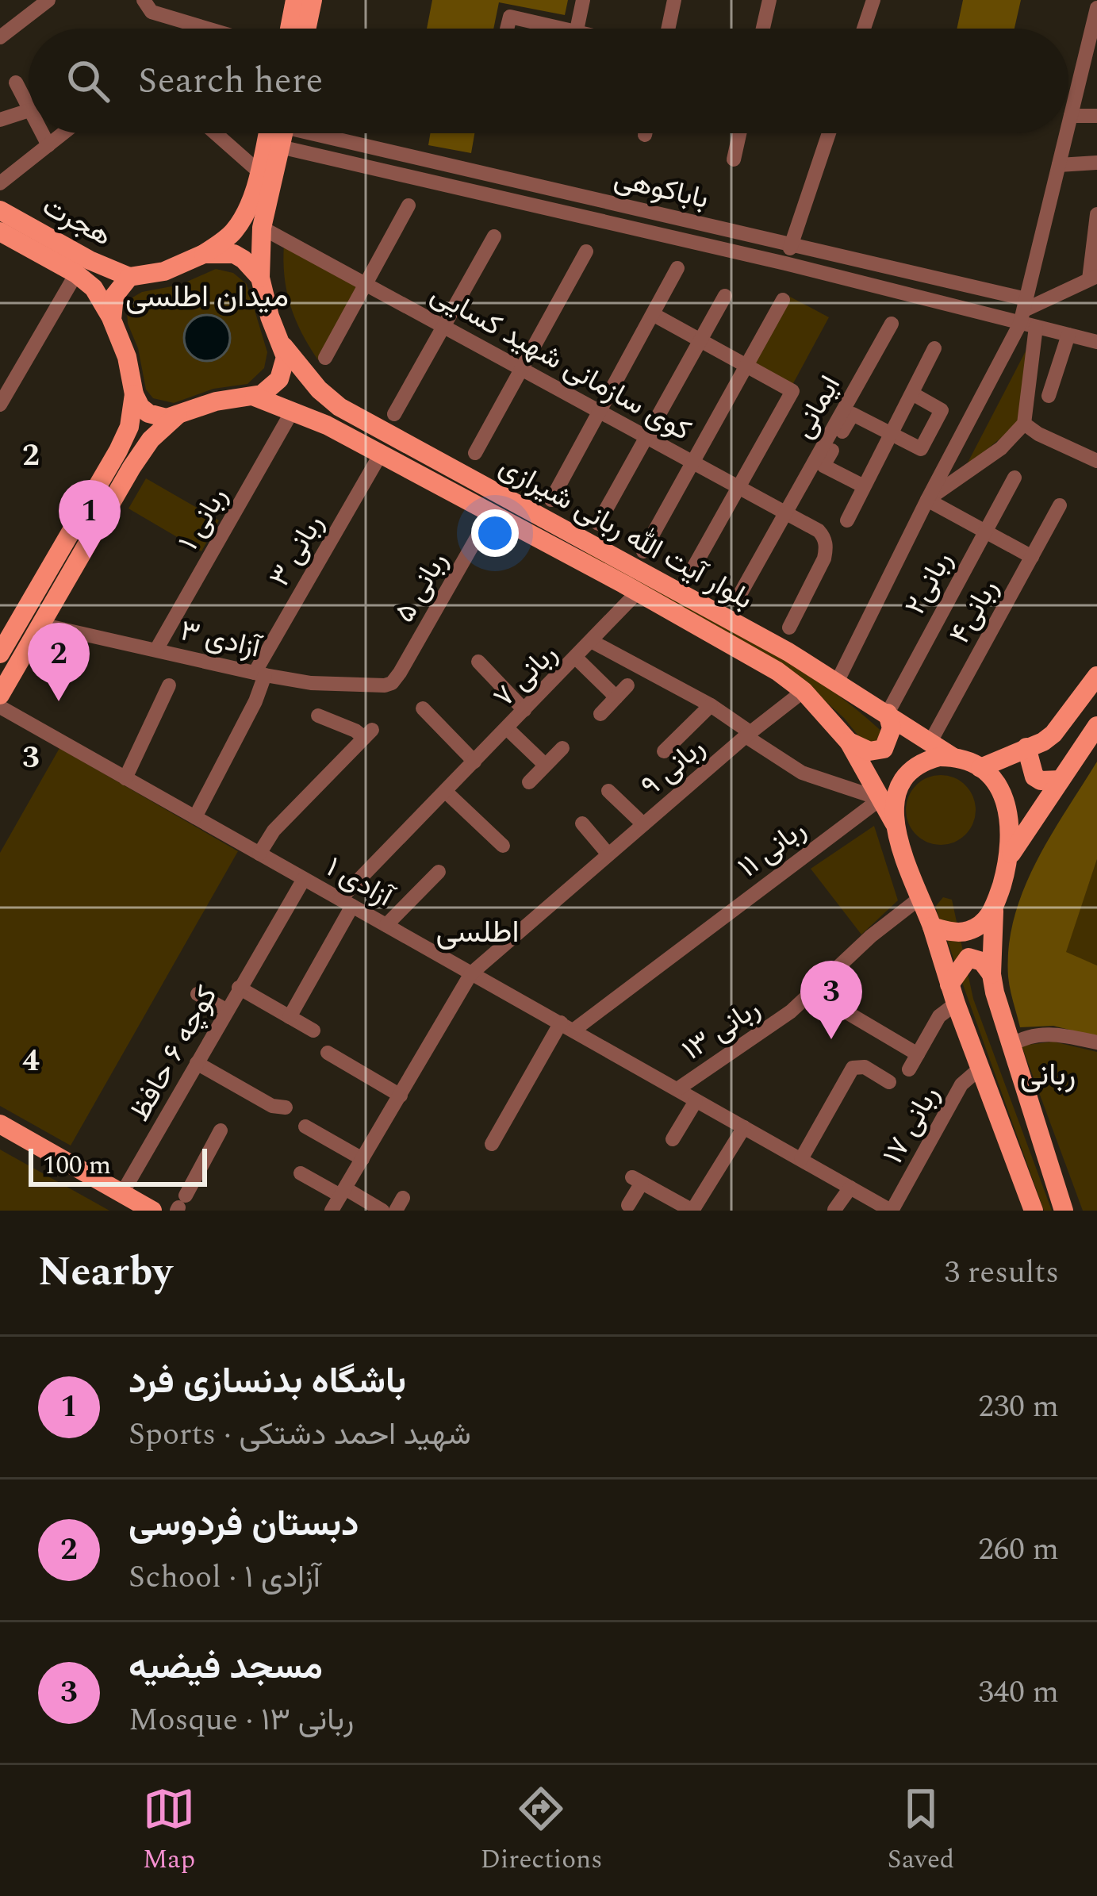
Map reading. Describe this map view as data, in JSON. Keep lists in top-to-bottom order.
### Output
{
  "streets": {
    "main road": ["هجرت", "بلوار آیت الله ربانی شیرازی"],
    "street": [
      "باباکوهی",
      "کوی سازمانی شهید کسایی",
      "ایمانی",
      "ربانی ۱",
      "ربانی ۳",
      "ربانی۲",
      "ربانی ۵",
      "ربانی۴",
      "۳ آزادی",
      "ربانی ۷",
      "ربانی ۹",
      "ربانی ۱۱",
      "آزادی ۱",
      "ربانی ۱۳",
      "کوچه ۶ حافظ",
      "ربانی ۱۷"
    ]
  },
  "crossings": [
    ["هجرت", "بلوار آیت الله ربانی شیرازی"],
    ["کوی سازمانی شهید کسایی", "ایمانی"],
    ["ربانی ۱", "بلوار آیت الله ربانی شیرازی"],
    ["ربانی ۱", "۳ آزادی"],
    ["بلوار آیت الله ربانی شیرازی", "ربانی ۳"],
    ["بلوار آیت الله ربانی شیرازی", "ربانی۲"],
    ["بلوار آیت الله ربانی شیرازی", "ربانی ۵"],
    ["بلوار آیت الله ربانی شیرازی", "ربانی۴"],
    ["بلوار آیت الله ربانی شیرازی", "ربانی ۷"],
    ["بلوار آیت الله ربانی شیرازی", "ربانی ۹"],
    ["بلوار آیت الله ربانی شیرازی", "ربانی ۱۱"],
    ["بلوار آیت الله ربانی شیرازی", "ربانی ۱۳"],
    ["ربانی ۳", "۳ آزادی"],
    ["ربانی ۳", "آزادی ۱"],
    ["ربانی ۵", "۳ آزادی"],
    ["ربانی ۷", "آزادی ۱"],
    ["ربانی ۹", "آزادی ۱"],
    ["ربانی ۱۱", "آزادی ۱"],
    ["آزادی ۱", "ربانی ۱۳"],
    ["آزادی ۱", "کوچه ۶ حافظ"],
    ["آزادی ۱", "ربانی ۱۷"]
  ],
  "districts": ["میدان اطلسی", "اطلسی", "ربانی"],
  "scale_bar": "100 m",
  "page": {
    "search": "Search here",
    "pins": ["1", "2", "3"],
    "scale": "100 m",
    "heading": ["Nearby", "3 results"],
    "list": [
      {
        "mark": "1",
        "name": "باشگاه بدنسازی فرد",
        "note": "Sports · شهید احمد دشتکی",
        "value": "230 m"
      },
      {
        "mark": "2",
        "name": "دبستان فردوسی",
        "note": "School · آزادی ۱",
        "value": "260 m"
      },
      {
        "mark": "3",
        "name": "مسجد فیضیه",
        "note": "Mosque · ربانی ۱۳",
        "value": "340 m"
      }
    ],
    "nav": ["Map", "Directions", "Saved"]
  },
  "grid": {
    "rows": ["2", "3", "4"]
  }
}
